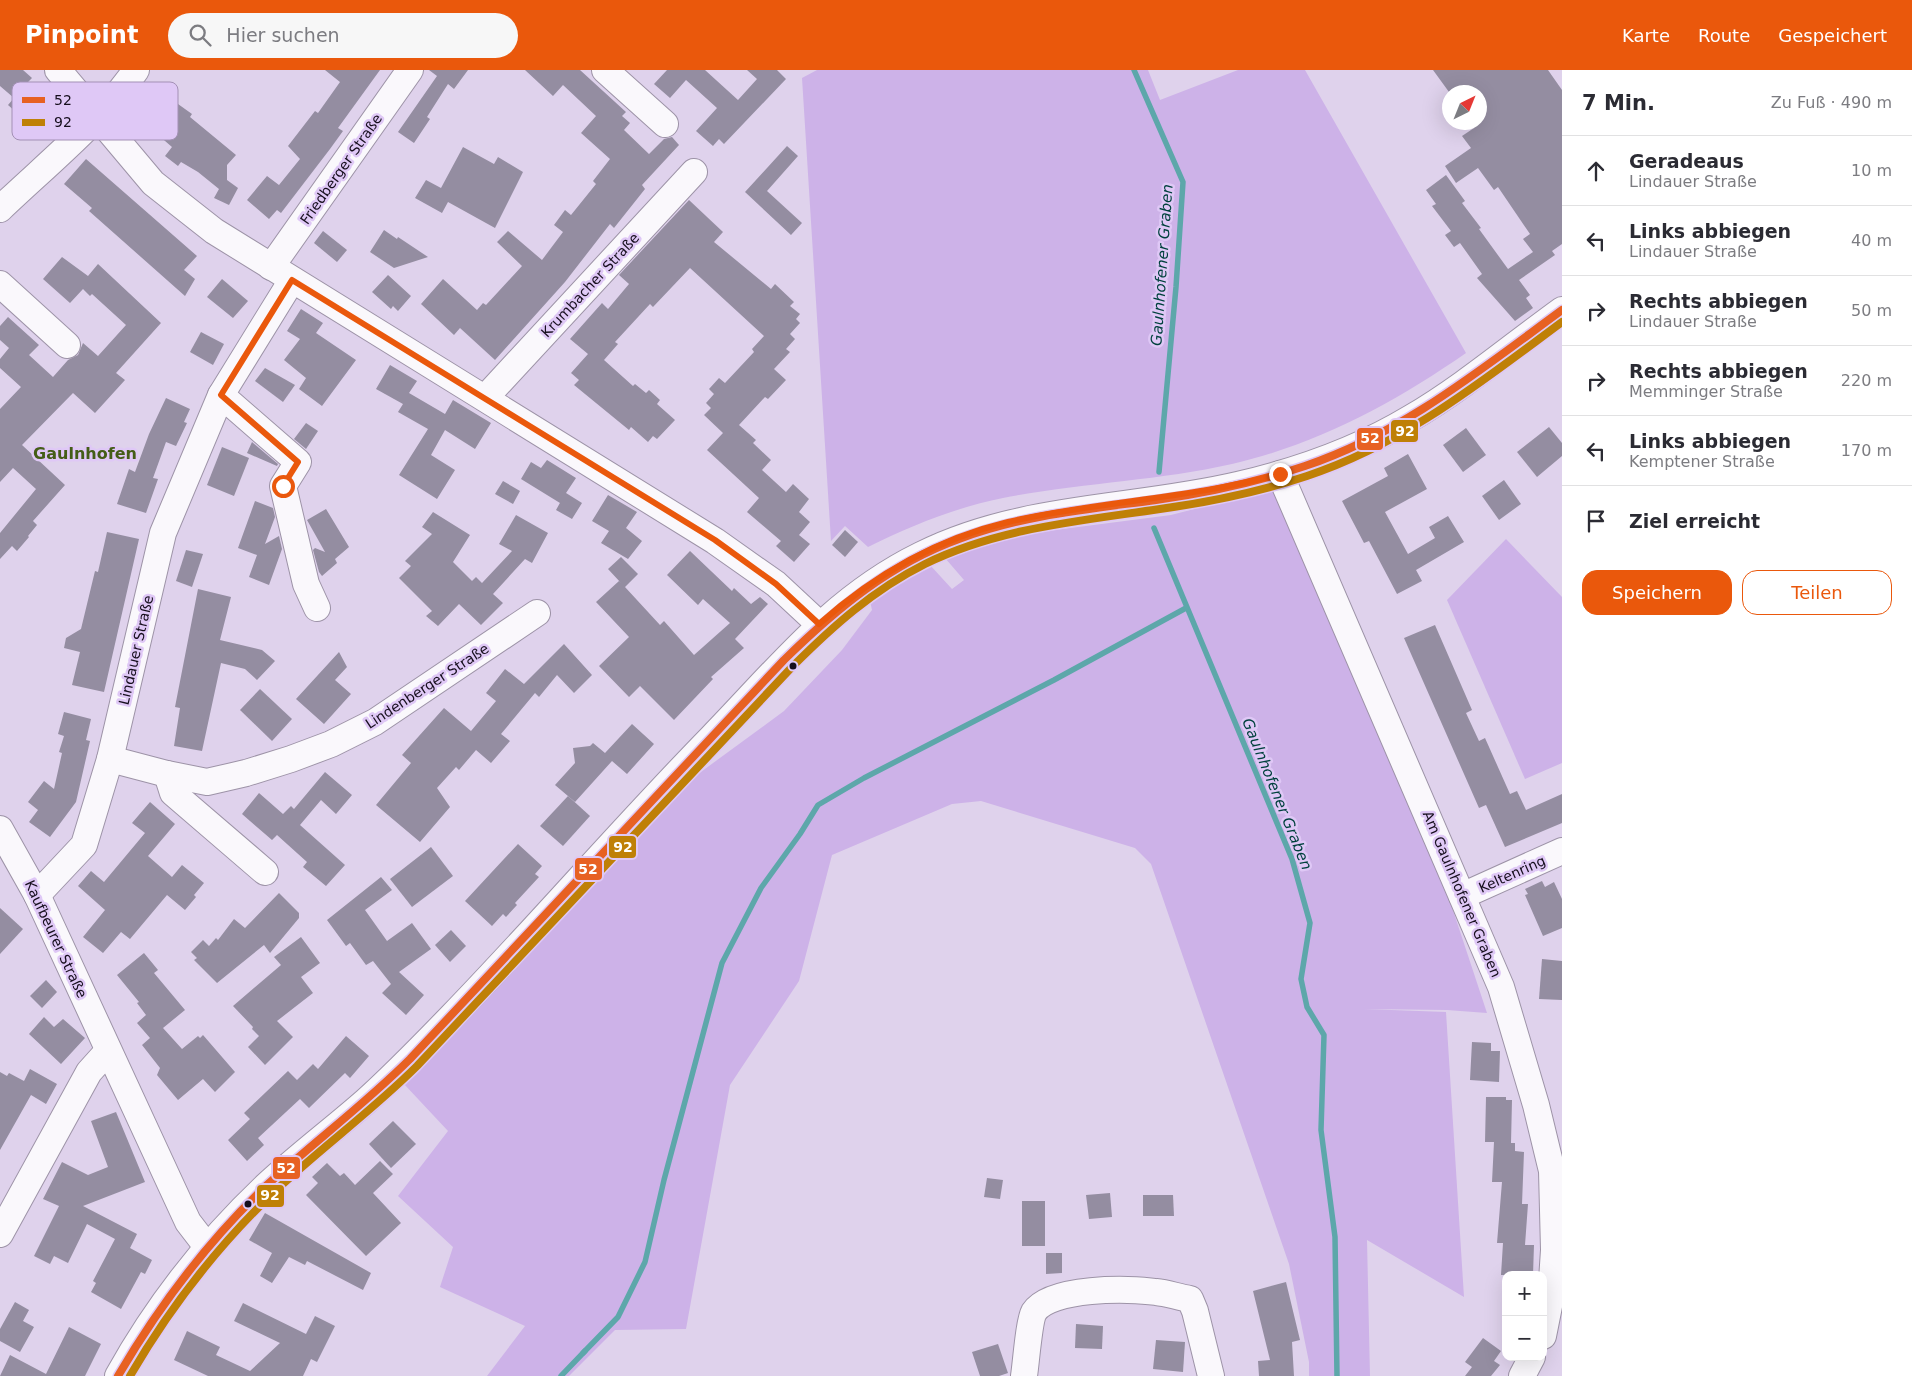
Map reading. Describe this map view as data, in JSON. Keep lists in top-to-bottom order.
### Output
{
  "streets": {
    "street": [
      "Friedberger Straße",
      "Krumbacher Straße",
      "Lindauer Straße",
      "Lindenberger Straße",
      "Keltenring",
      "Am Gaulnhofener Graben",
      "Kaufbeurer Straße"
    ]
  },
  "crossings": [
    ["Friedberger Straße", "Lindauer Straße"],
    ["Lindauer Straße", "Lindenberger Straße"],
    ["Lindauer Straße", "Kaufbeurer Straße"],
    ["Keltenring", "Am Gaulnhofener Graben"]
  ],
  "districts": ["Gaulnhofen"],
  "water": ["Gaulnhofener Graben"],
  "lines": ["transit line 52", "transit line 92"],
  "legend": ["52", "92"],
  "north": "top right",
  "page": {
    "header": "Pinpoint",
    "search": "Hier suchen",
    "nav": ["Karte", "Route", "Gespeichert"],
    "heading": ["7 Min.", "Zu Fuß · 490 m"],
    "list": [
      ["Geradeaus", "Lindauer Straße", "10 m"],
      ["Links abbiegen", "Lindauer Straße", "40 m"],
      ["Rechts abbiegen", "Lindauer Straße", "50 m"],
      ["Rechts abbiegen", "Memminger Straße", "220 m"],
      ["Links abbiegen", "Kemptener Straße", "170 m"],
      "Ziel erreicht"
    ],
    "buttons": ["Speichern", "Teilen"],
    "map_buttons": ["+", "−"]
  }
}
